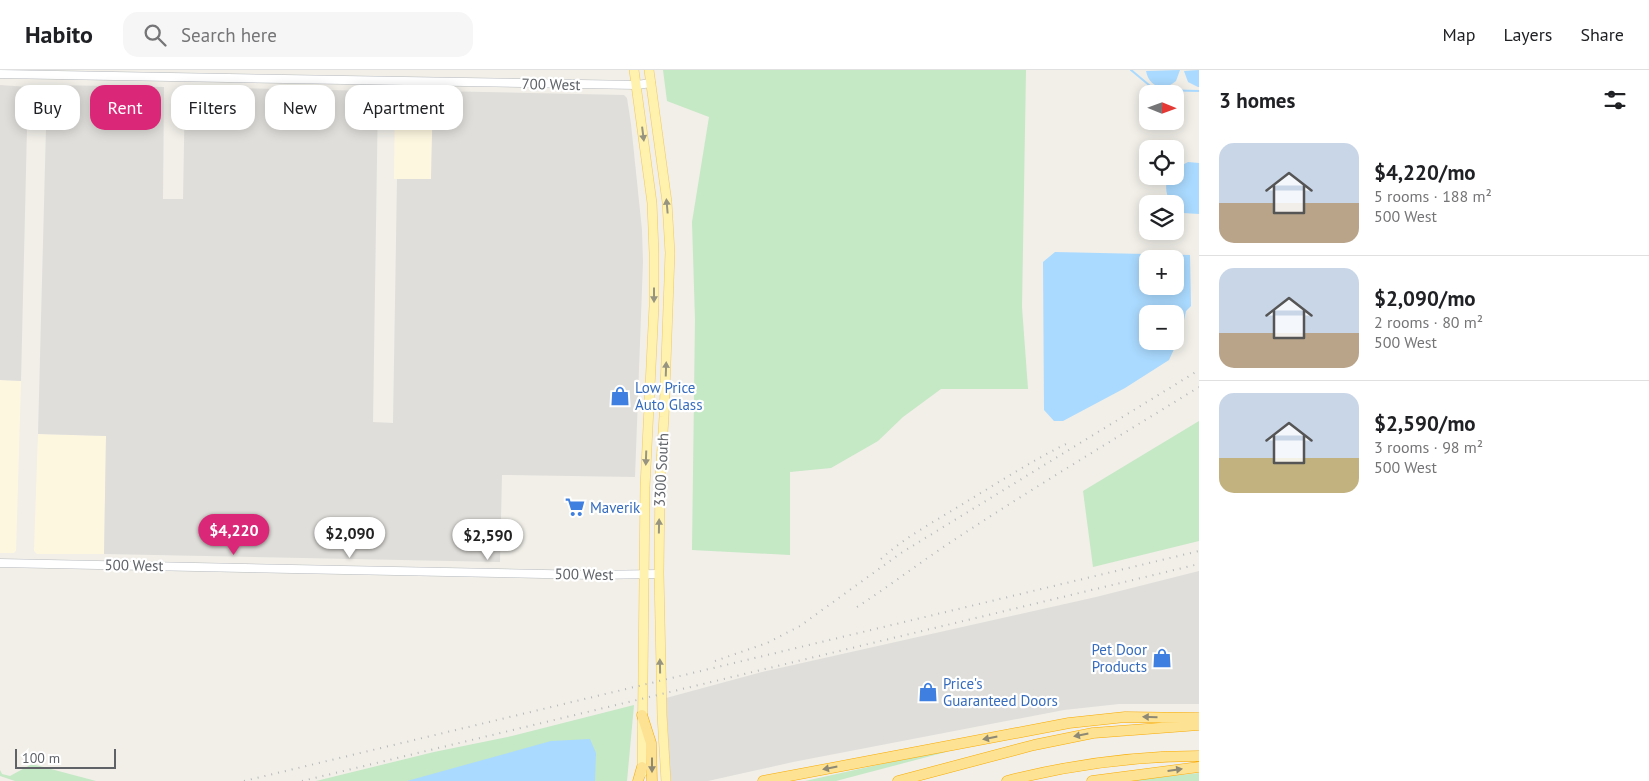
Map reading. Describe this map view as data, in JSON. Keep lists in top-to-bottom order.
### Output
{
  "streets": {
    "main road": ["700 West", "3300 South", "500 West"]
  },
  "crossings": [
    ["700 West", "3300 South"],
    ["3300 South", "500 West"]
  ],
  "places": {
    "shop": ["Low Price Auto Glass", "Pet Door Products", "Price's Guaranteed Doors"],
    "supermarket": ["Maverik"]
  },
  "scale_bar": "100 m",
  "north": "right",
  "page": {
    "header": "Habito",
    "search": "Search here",
    "nav": ["Map", "Layers", "Share"],
    "heading": "3 homes",
    "map_buttons": ["+", "−"],
    "chip": [
      "Buy",
      "Rent",
      "Filters",
      "New",
      "Apartment"
    ],
    "list": [
      {
        "name": "$4,220/mo",
        "note": "5 rooms · 188 m² · 500 West"
      },
      {
        "name": "$2,090/mo",
        "note": "2 rooms · 80 m² · 500 West"
      },
      {
        "name": "$2,590/mo",
        "note": "3 rooms · 98 m² · 500 West"
      }
    ],
    "price": ["$4,220", "$2,090", "$2,590"],
    "scale": "100 m"
  }
}
